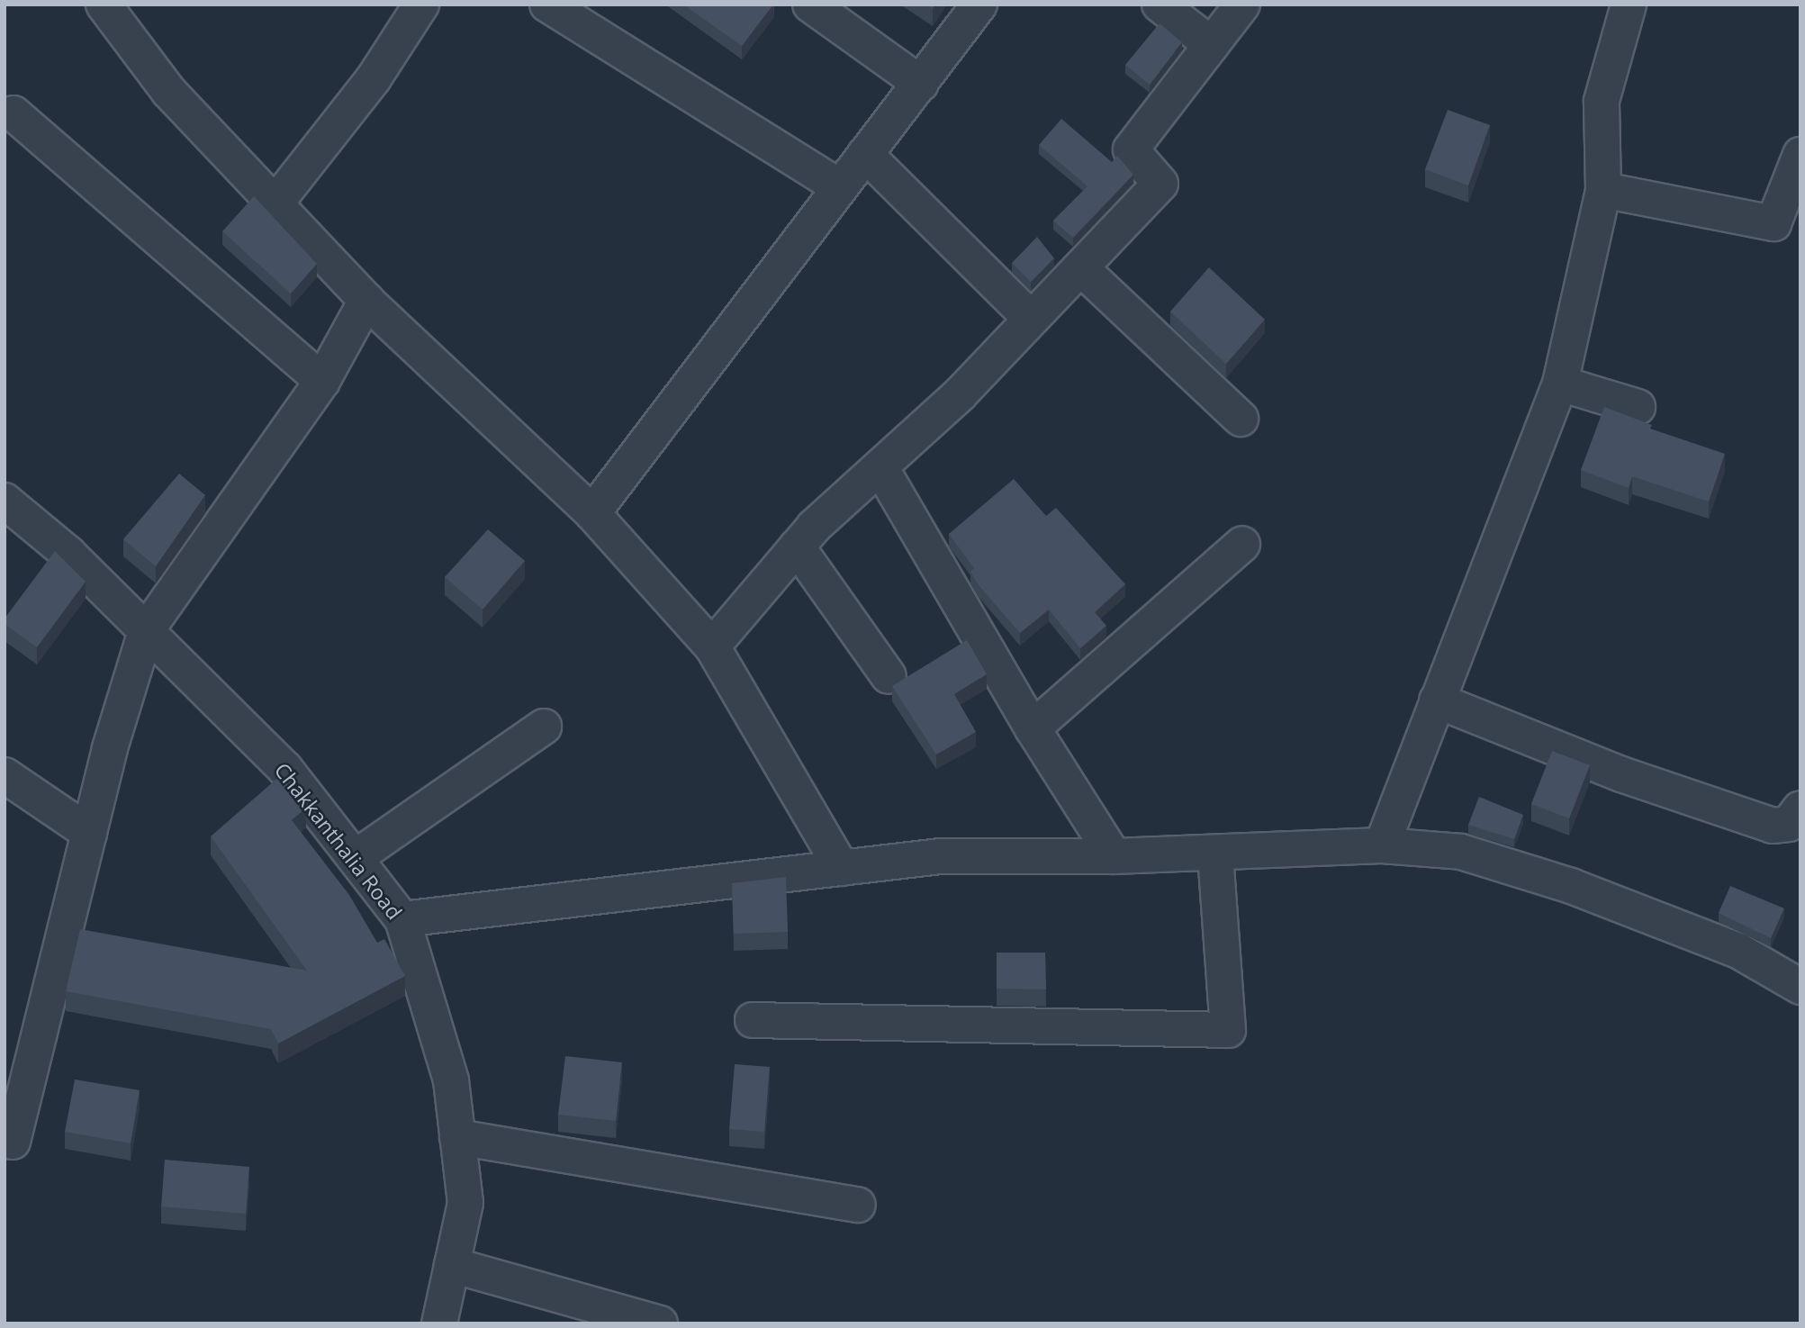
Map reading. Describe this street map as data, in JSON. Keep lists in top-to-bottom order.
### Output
{
  "streets": {
    "street": ["Chakkanthalia Road"]
  }
}
